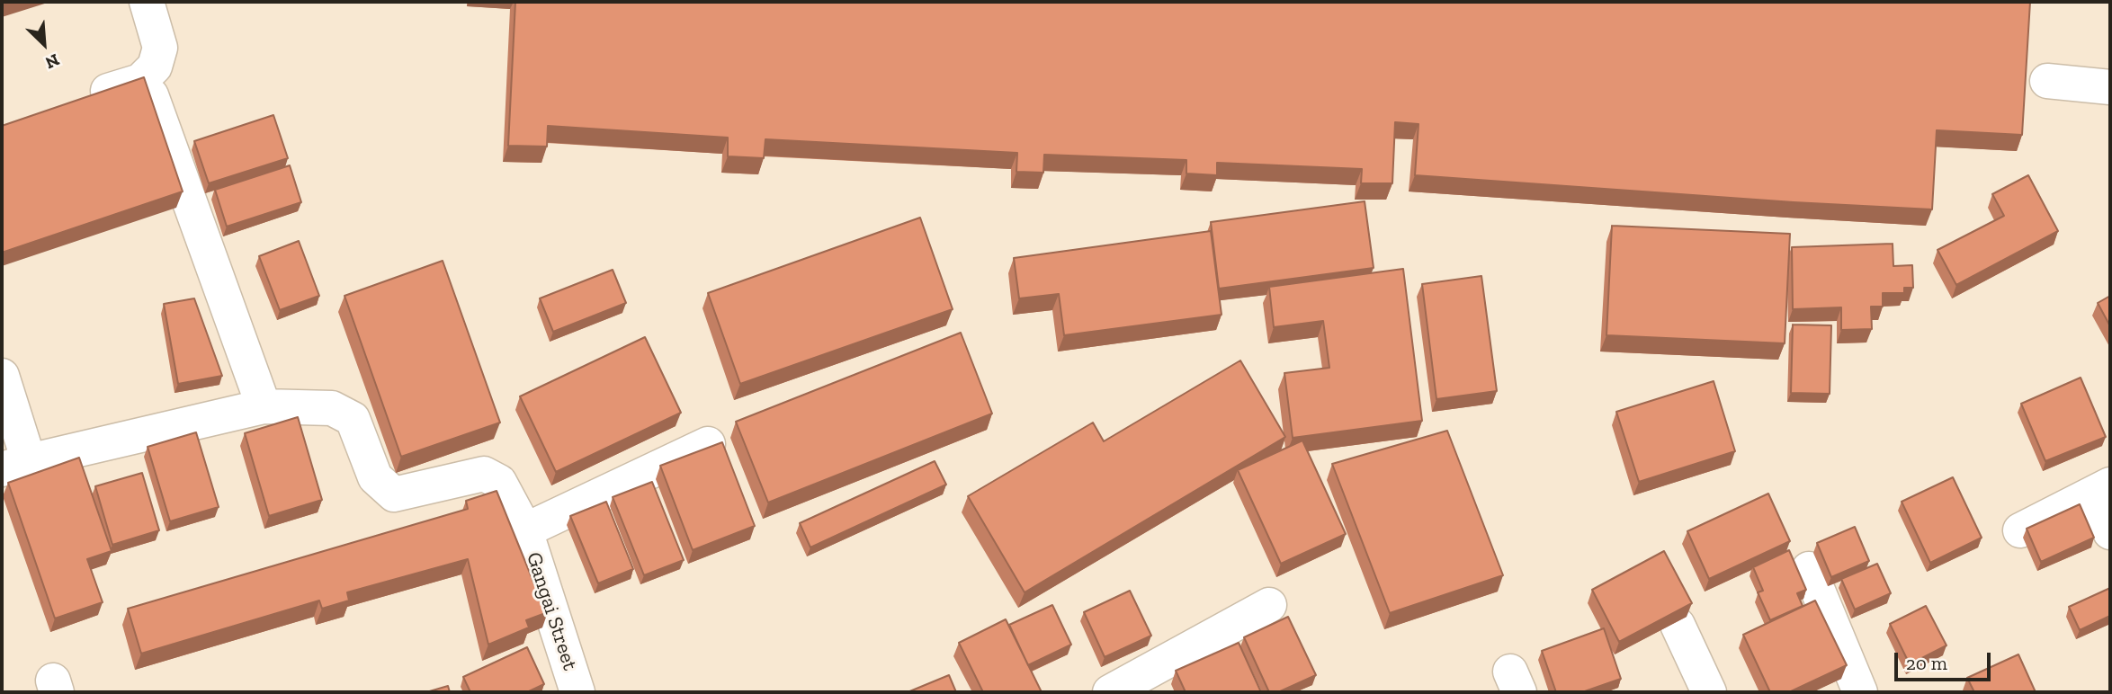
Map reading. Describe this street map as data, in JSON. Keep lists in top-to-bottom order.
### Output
{
  "streets": {
    "street": ["Gangai Street"]
  },
  "scale_bar": "20 m",
  "north": "bottom right"
}
